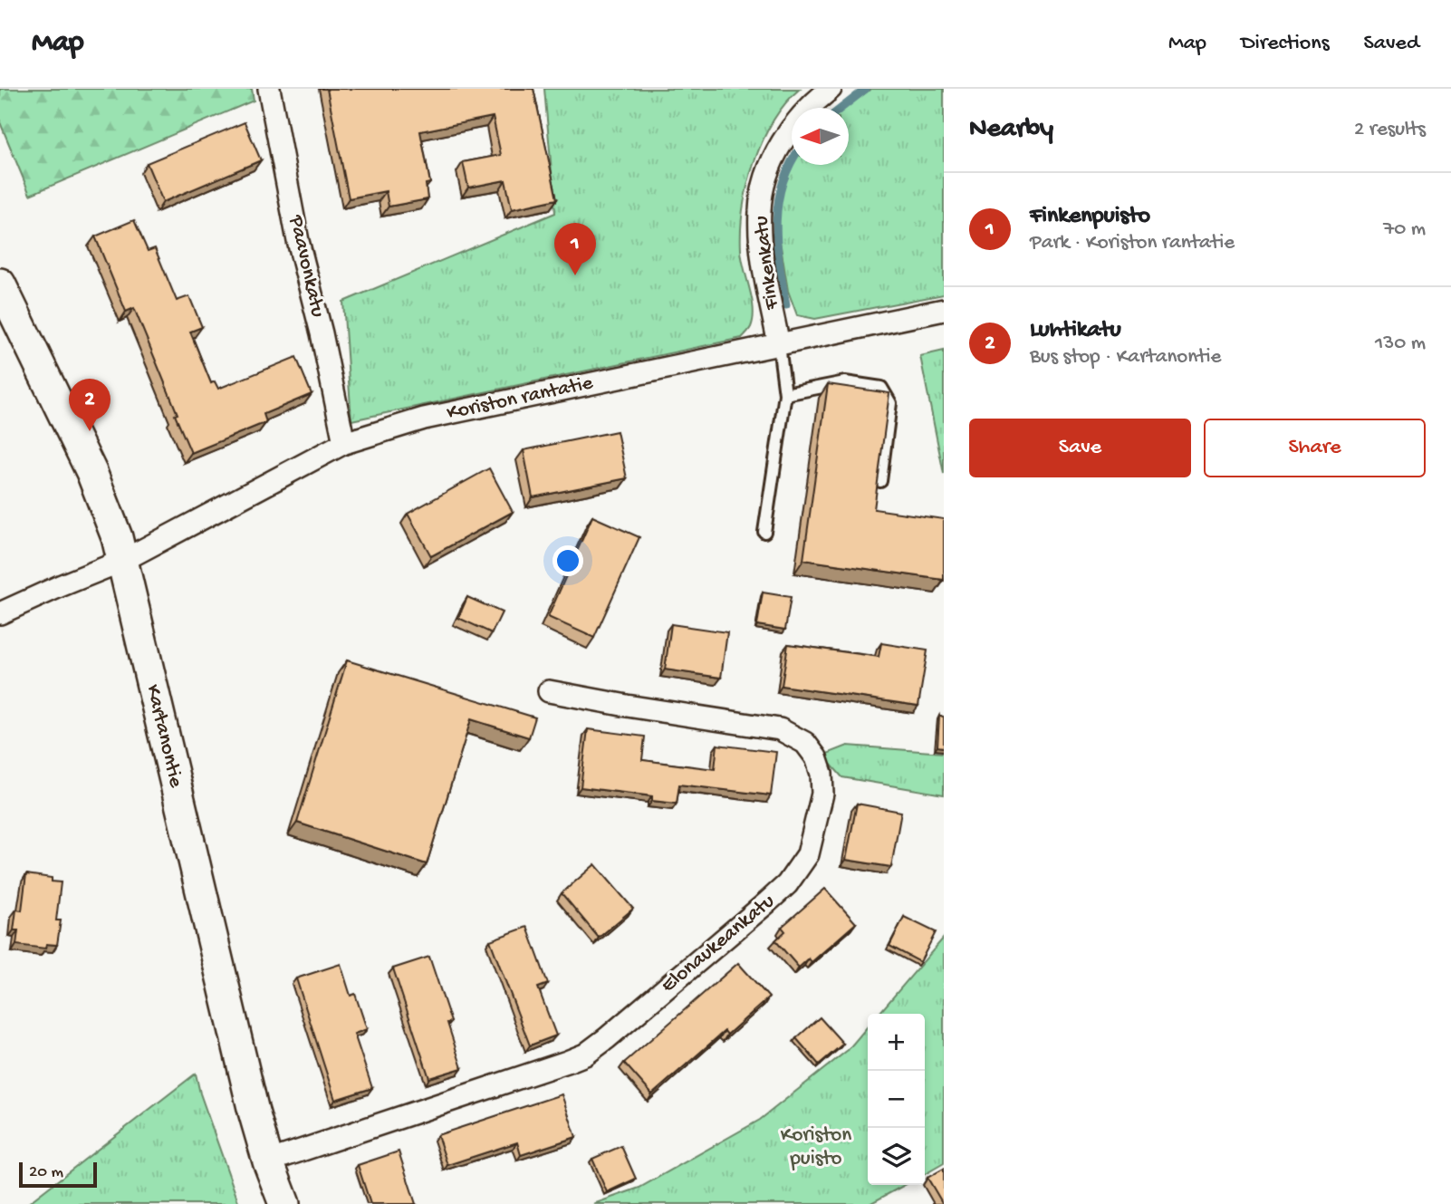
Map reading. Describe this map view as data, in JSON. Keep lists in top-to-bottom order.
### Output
{
  "streets": {
    "street": [
      "Finkenkatu",
      "Paavonkatu",
      "Koriston rantatie",
      "Kartanontie",
      "Elonaukeankatu"
    ]
  },
  "crossings": [
    ["Finkenkatu", "Koriston rantatie"],
    ["Paavonkatu", "Koriston rantatie"],
    ["Koriston rantatie", "Kartanontie"],
    ["Kartanontie", "Elonaukeankatu"]
  ],
  "parks": ["Koriston puisto"],
  "scale_bar": "20 m",
  "north": "left",
  "page": {
    "header": "Map",
    "nav": ["Map", "Directions", "Saved"],
    "heading": ["Nearby", "2 results"],
    "list": [
      {
        "mark": "1",
        "name": "Finkenpuisto",
        "note": "Park · Koriston rantatie",
        "value": "70 m"
      },
      {
        "mark": "2",
        "name": "Luhtikatu",
        "note": "Bus stop · Kartanontie",
        "value": "130 m"
      }
    ],
    "pins": ["1", "2"],
    "buttons": ["Save", "Share"],
    "map_buttons": ["+", "−"],
    "scale": "20 m"
  }
}
